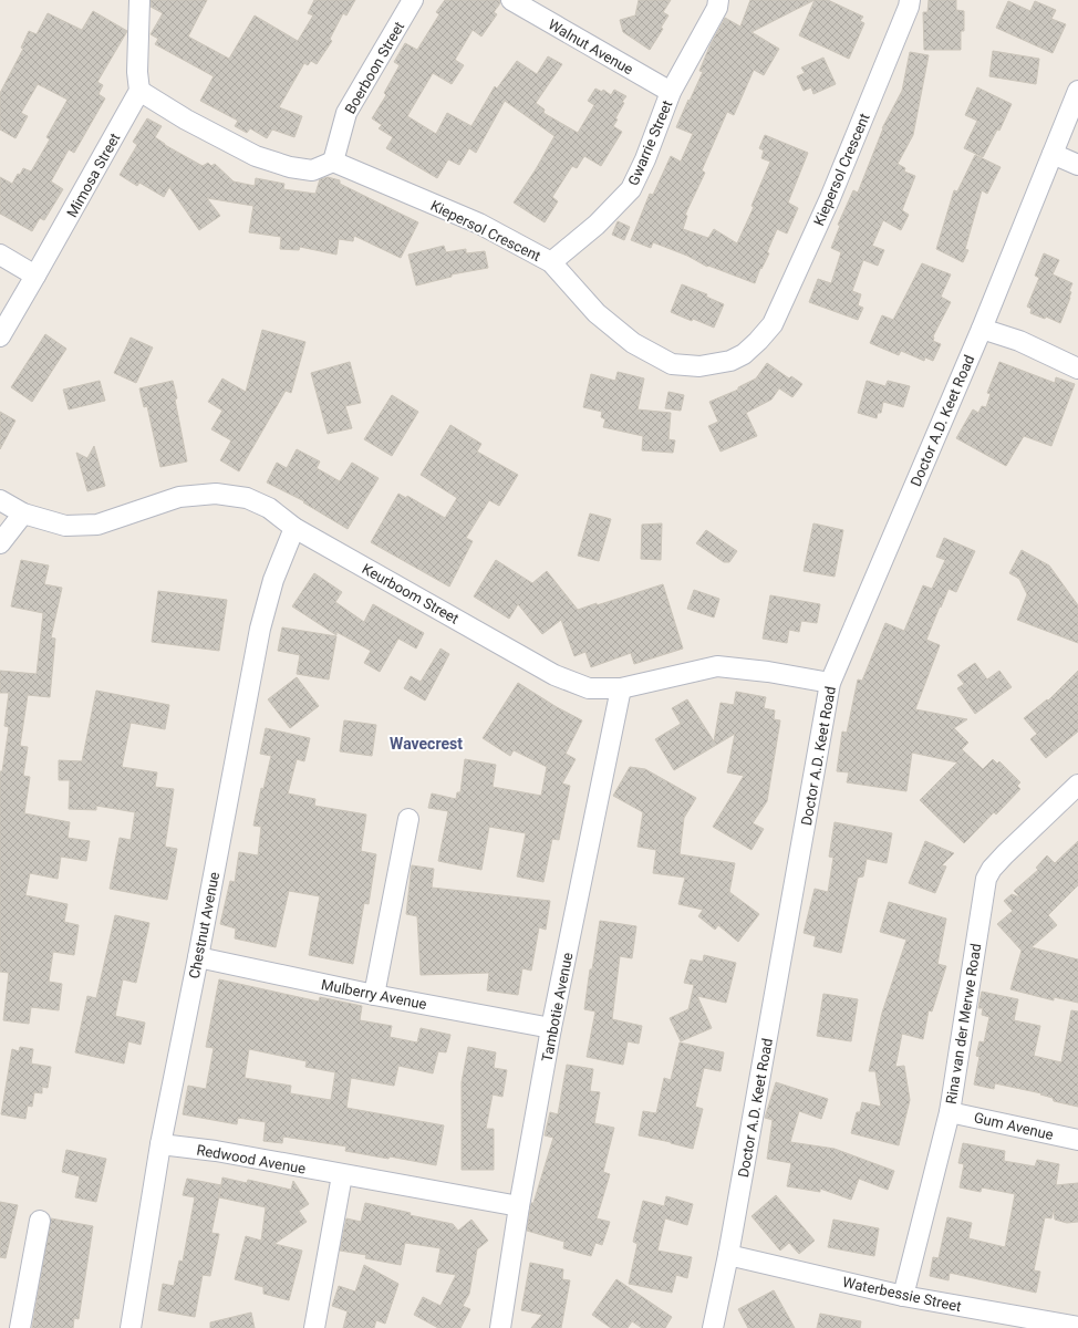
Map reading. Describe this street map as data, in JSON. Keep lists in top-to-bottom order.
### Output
{
  "streets": {
    "street": [
      "Walnut Avenue",
      "Boerboon Street",
      "Gwarrie Street",
      "Kiepersol Crescent",
      "Mimosa Street",
      "Doctor A.D. Keet Road",
      "Keurboom Street",
      "Chestnut Avenue",
      "Mulberry Avenue",
      "Tambotie Avenue",
      "Rina van der Merwe Road",
      "Gum Avenue",
      "Redwood Avenue",
      "Waterbessie Street"
    ]
  },
  "crossings": [
    ["Walnut Avenue", "Gwarrie Street"],
    ["Boerboon Street", "Kiepersol Crescent"],
    ["Gwarrie Street", "Kiepersol Crescent"],
    ["Doctor A.D. Keet Road", "Keurboom Street"],
    ["Doctor A.D. Keet Road", "Waterbessie Street"],
    ["Keurboom Street", "Chestnut Avenue"],
    ["Keurboom Street", "Tambotie Avenue"],
    ["Chestnut Avenue", "Mulberry Avenue"],
    ["Chestnut Avenue", "Redwood Avenue"],
    ["Mulberry Avenue", "Tambotie Avenue"],
    ["Tambotie Avenue", "Redwood Avenue"],
    ["Rina van der Merwe Road", "Gum Avenue"],
    ["Rina van der Merwe Road", "Waterbessie Street"]
  ],
  "districts": ["Wavecrest"]
}
